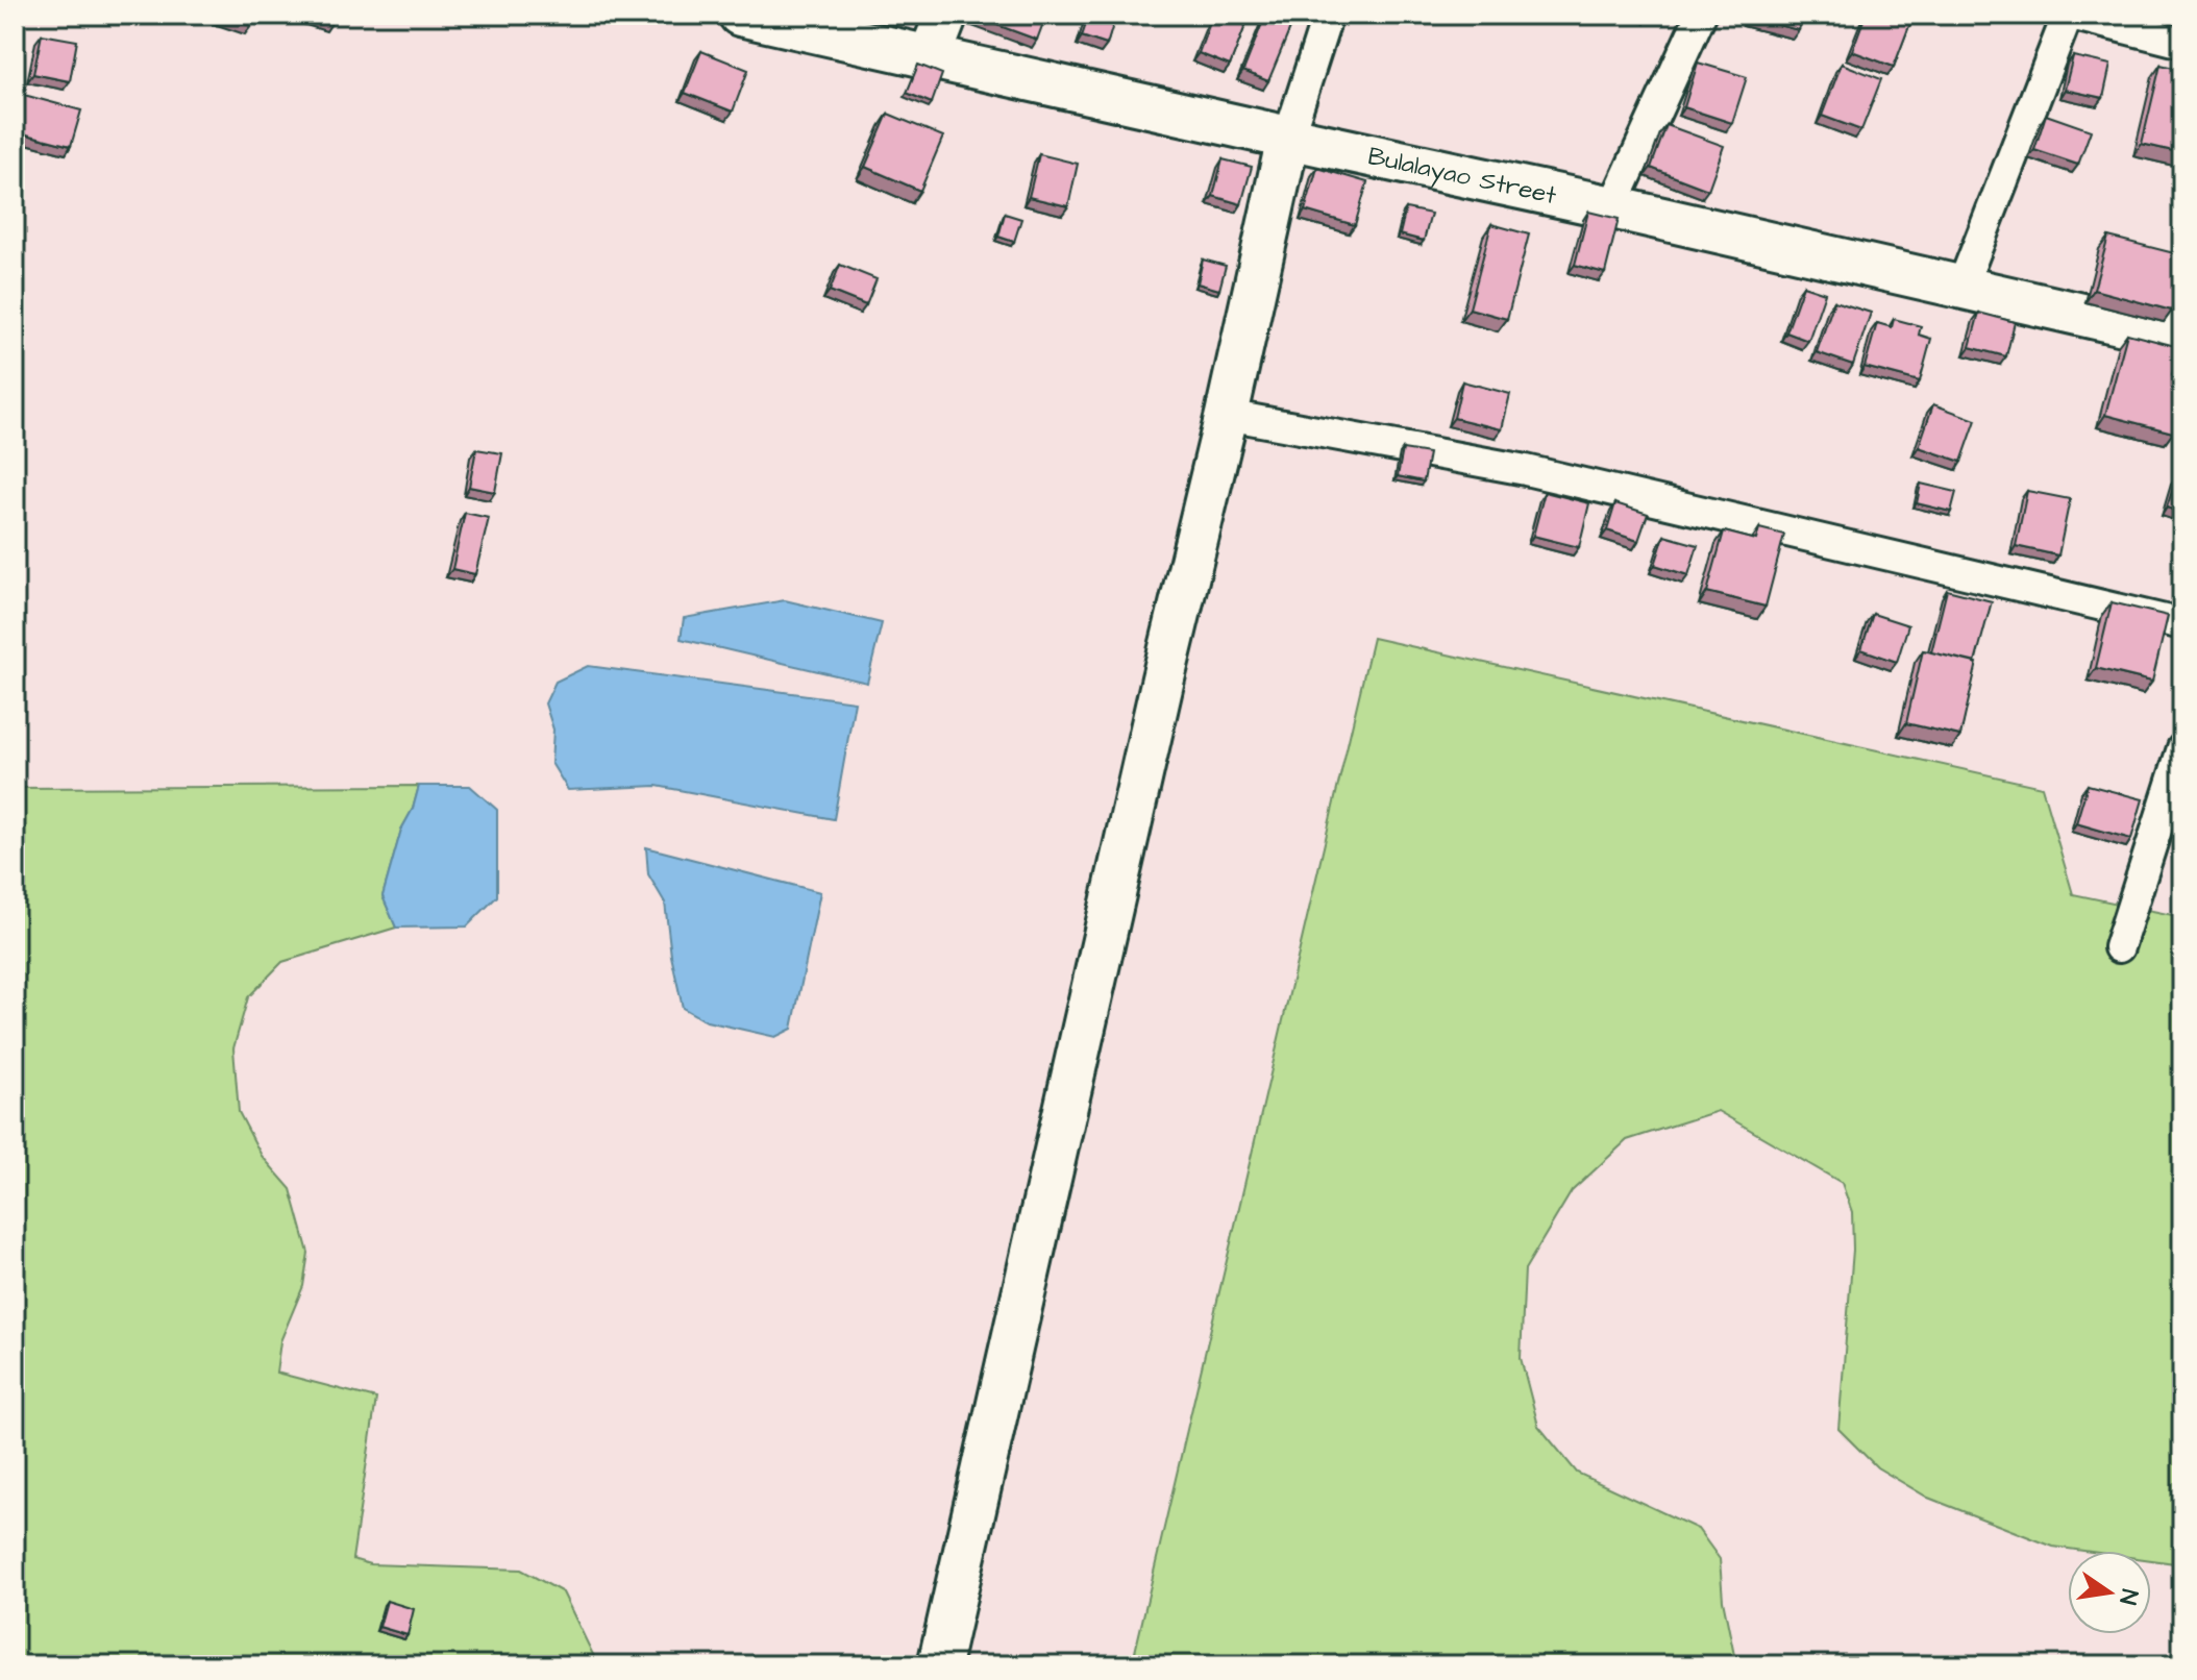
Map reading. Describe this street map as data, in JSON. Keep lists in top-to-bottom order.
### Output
{
  "streets": {
    "street": ["Bulalayao Street"]
  },
  "north": "right"
}
